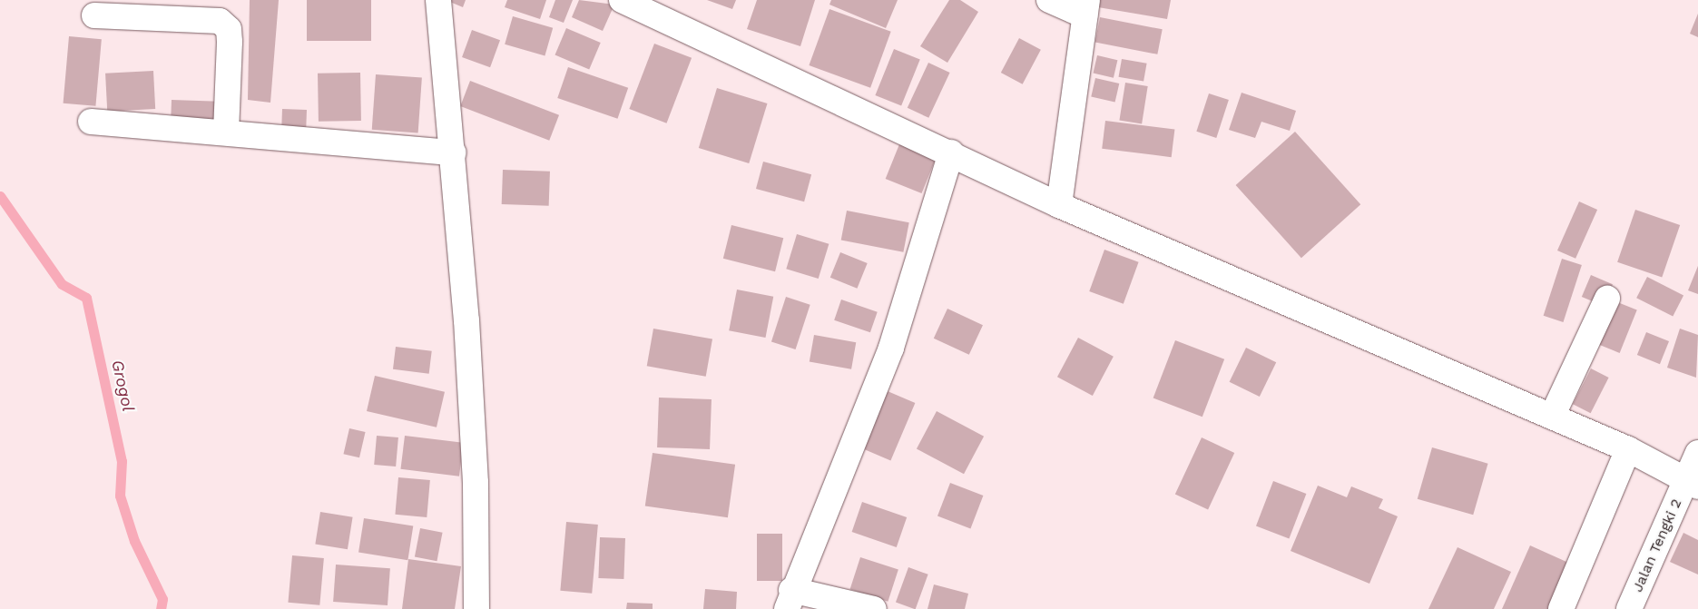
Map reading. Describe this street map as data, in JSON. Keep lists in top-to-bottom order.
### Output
{
  "streets": {
    "street": ["Jalan Tengki 2"]
  },
  "water": ["Grogol"]
}
